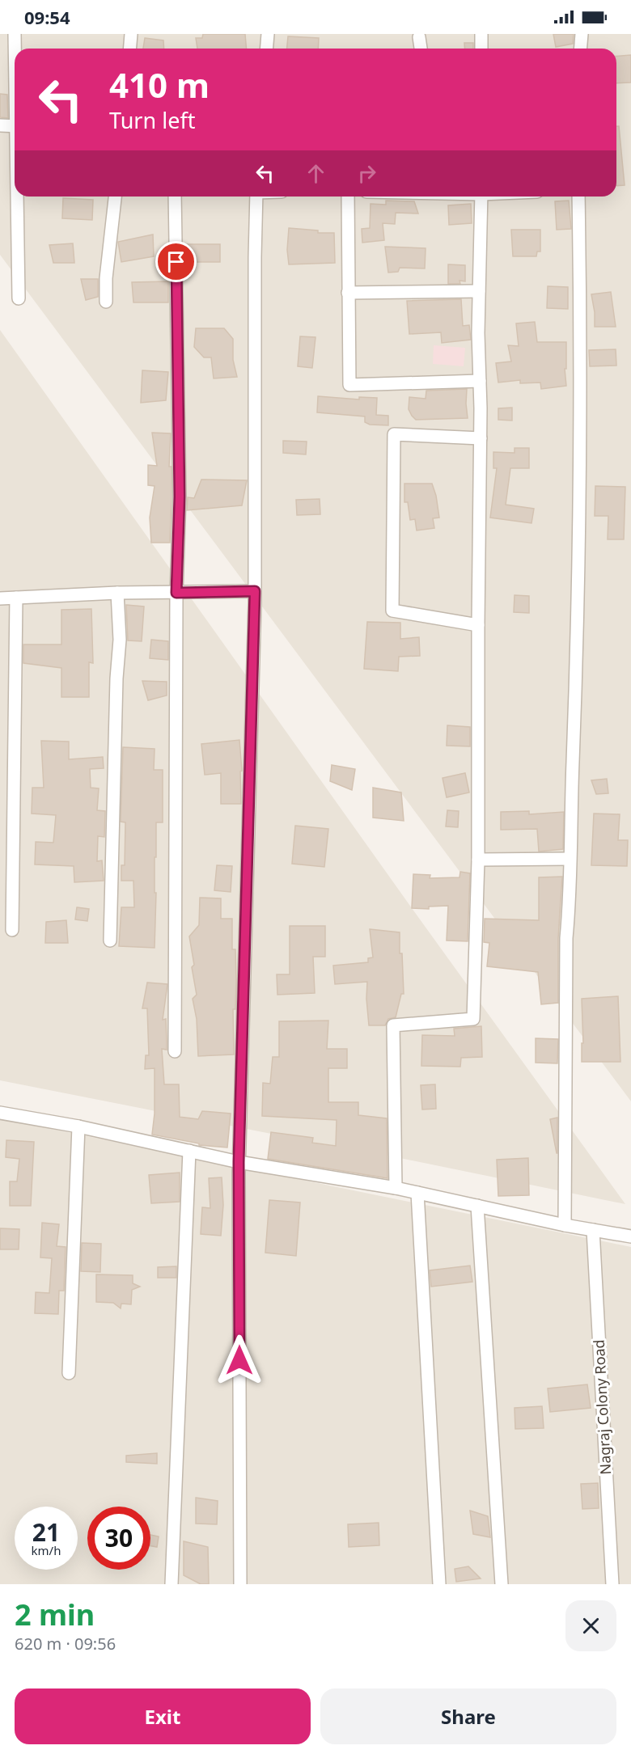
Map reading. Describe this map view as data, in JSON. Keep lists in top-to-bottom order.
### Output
{
  "streets": {
    "street": ["Nagraj Colony Road"]
  },
  "page": {
    "status": "09:54",
    "turn": ["410 m", "Turn left"],
    "speed": "21 km/h",
    "limit": "30",
    "heading": ["2 min", "620 m · 09:56"],
    "buttons": ["Exit", "Share"]
  }
}
